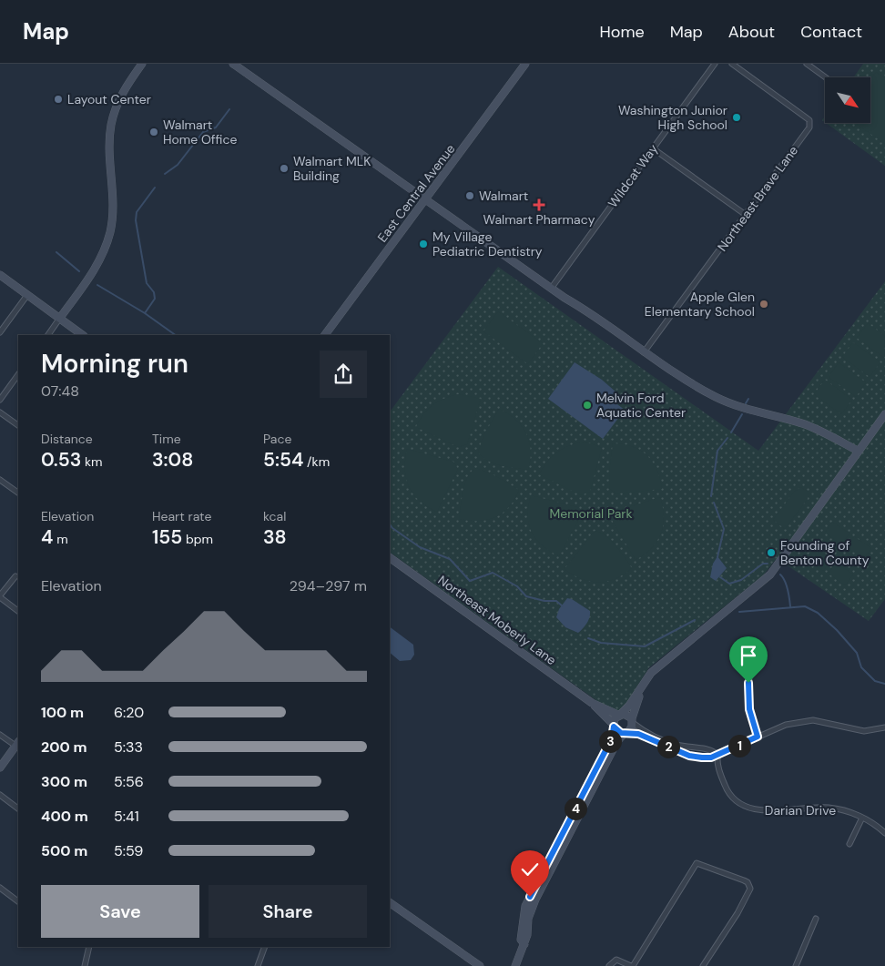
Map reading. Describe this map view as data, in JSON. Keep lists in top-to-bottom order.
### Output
{
  "streets": {
    "street": [
      "Wildcat Way",
      "East Central Avenue",
      "Northeast Brave Lane",
      "Northeast Moberly Lane",
      "Darian Drive"
    ]
  },
  "parks": ["Memorial Park"],
  "places": {
    "other": [
      "Layout Center",
      "Washington Junior High School",
      "Walmart Home Office",
      "Walmart MLK Building",
      "Walmart",
      "My Village Pediatric Dentistry",
      "Apple Glen Elementary School",
      "Melvin Ford Aquatic Center",
      "Founding of Benton County"
    ],
    "health": ["Walmart Pharmacy"]
  },
  "north": "bottom right",
  "page": {
    "header": "Map",
    "nav": [
      "Home",
      "Map",
      "About",
      "Contact"
    ],
    "heading": ["Morning run", "07:48"],
    "stats": [
      ["Distance", "0.53 km"],
      ["Time", "3:08"],
      ["Pace", "5:54 /km"],
      ["Elevation", "4 m"],
      ["Heart rate", "155 bpm"],
      ["kcal", "38"]
    ],
    "chart": ["Elevation", "294–297 m"],
    "list": [
      {
        "name": "100 m",
        "note": "6:20"
      },
      {
        "name": "200 m",
        "note": "5:33"
      },
      {
        "name": "300 m",
        "note": "5:56"
      },
      {
        "name": "400 m",
        "note": "5:41"
      },
      {
        "name": "500 m",
        "note": "5:59"
      }
    ],
    "pins": [
      "3",
      "1",
      "2",
      "4"
    ],
    "buttons": ["Save", "Share"]
  }
}
